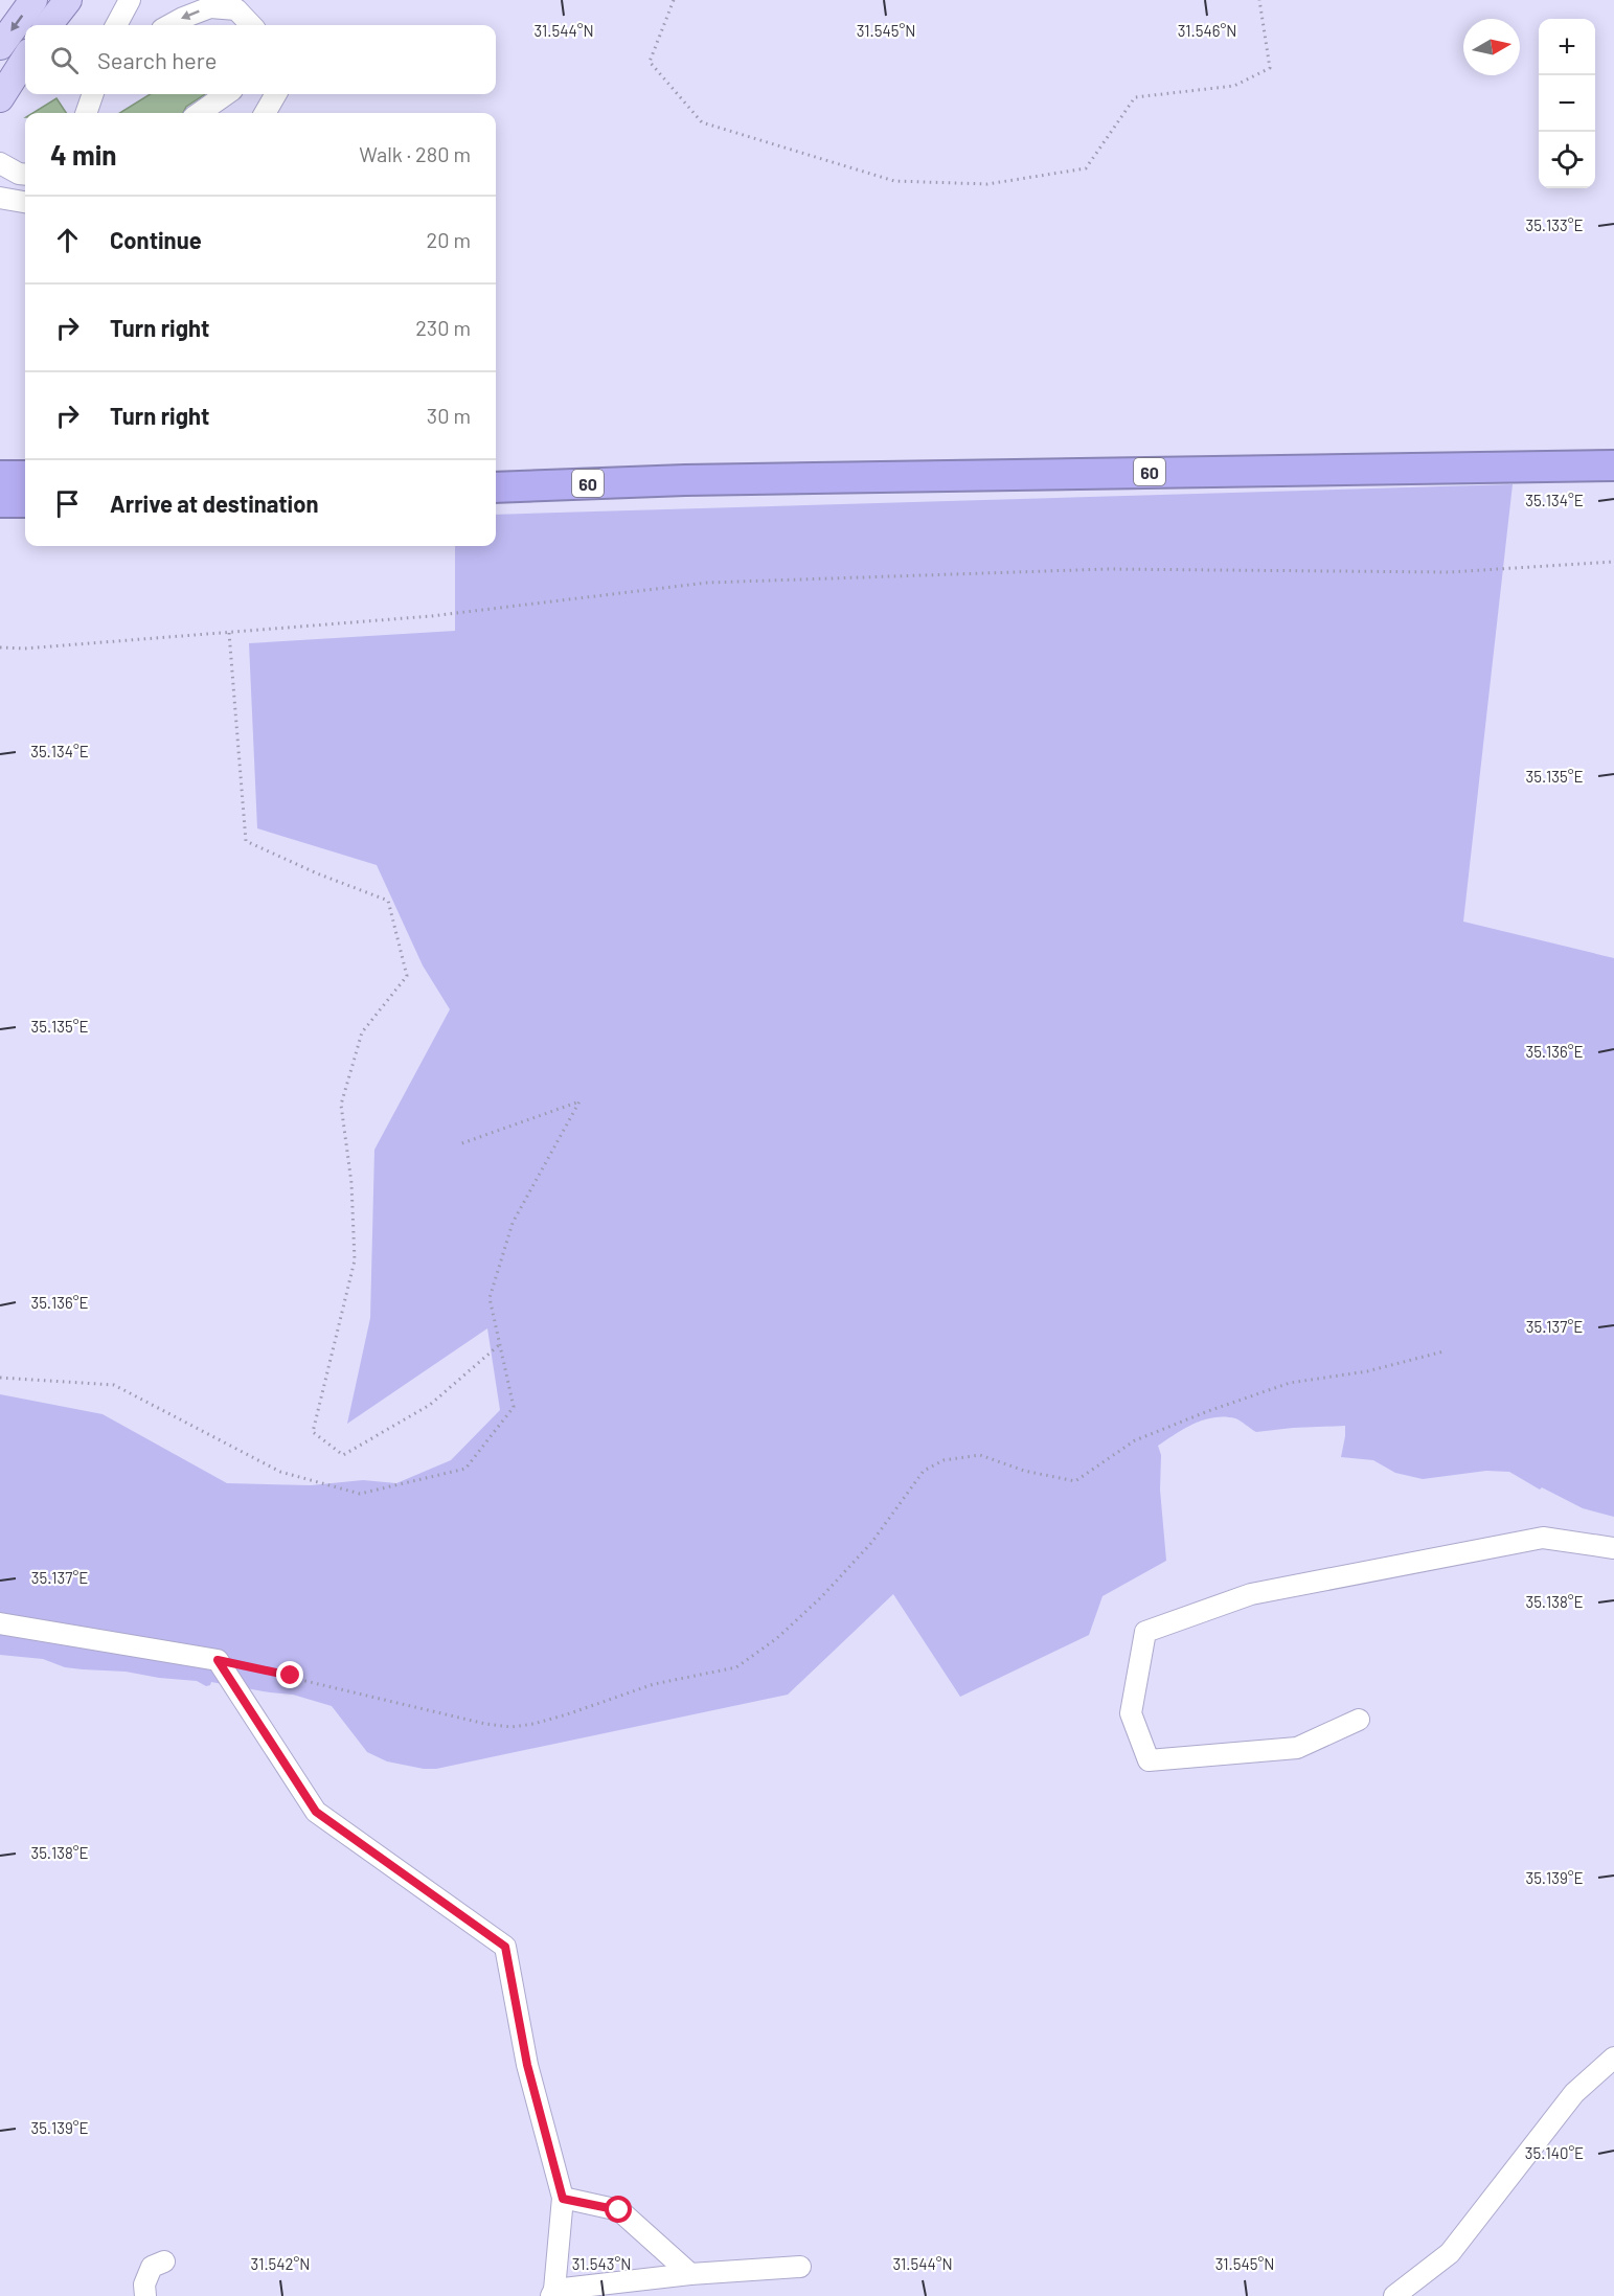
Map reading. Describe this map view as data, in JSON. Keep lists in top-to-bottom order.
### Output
{
  "streets": {
    "highway": ["60"]
  },
  "north": "right",
  "page": {
    "map_buttons": ["+", "−"],
    "search": "Search here",
    "heading": ["4 min", "Walk · 280 m"],
    "list": [
      ["Continue", "20 m"],
      ["Turn right", "230 m"],
      ["Turn right", "30 m"],
      "Arrive at destination"
    ]
  },
  "coordinates": [
    "31.544°N",
    "31.545°N",
    "31.546°N",
    "35.133°E",
    "35.134°E",
    "35.135°E",
    "35.136°E",
    "35.137°E",
    "35.138°E",
    "35.139°E",
    "35.140°E",
    "31.542°N",
    "31.543°N"
  ]
}
